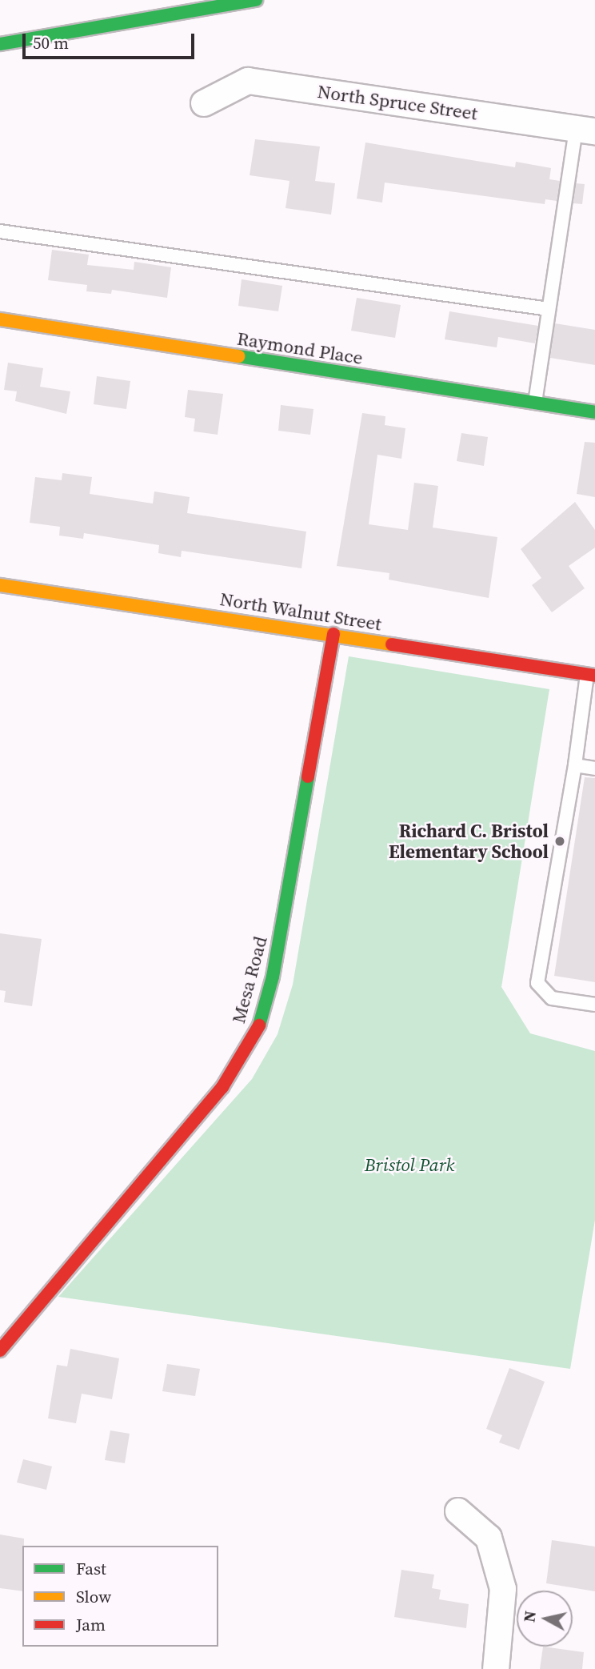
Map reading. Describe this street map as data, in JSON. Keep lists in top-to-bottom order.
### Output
{
  "streets": {
    "main road": ["Raymond Place", "North Walnut Street", "Mesa Road"],
    "street": ["North Spruce Street"]
  },
  "crossings": [
    ["North Walnut Street", "Mesa Road"]
  ],
  "parks": ["Bristol Park"],
  "places": ["Richard C. Bristol Elementary School"],
  "legend": ["Fast", "Slow", "Jam"],
  "scale_bar": "50 m",
  "north": "left"
}
